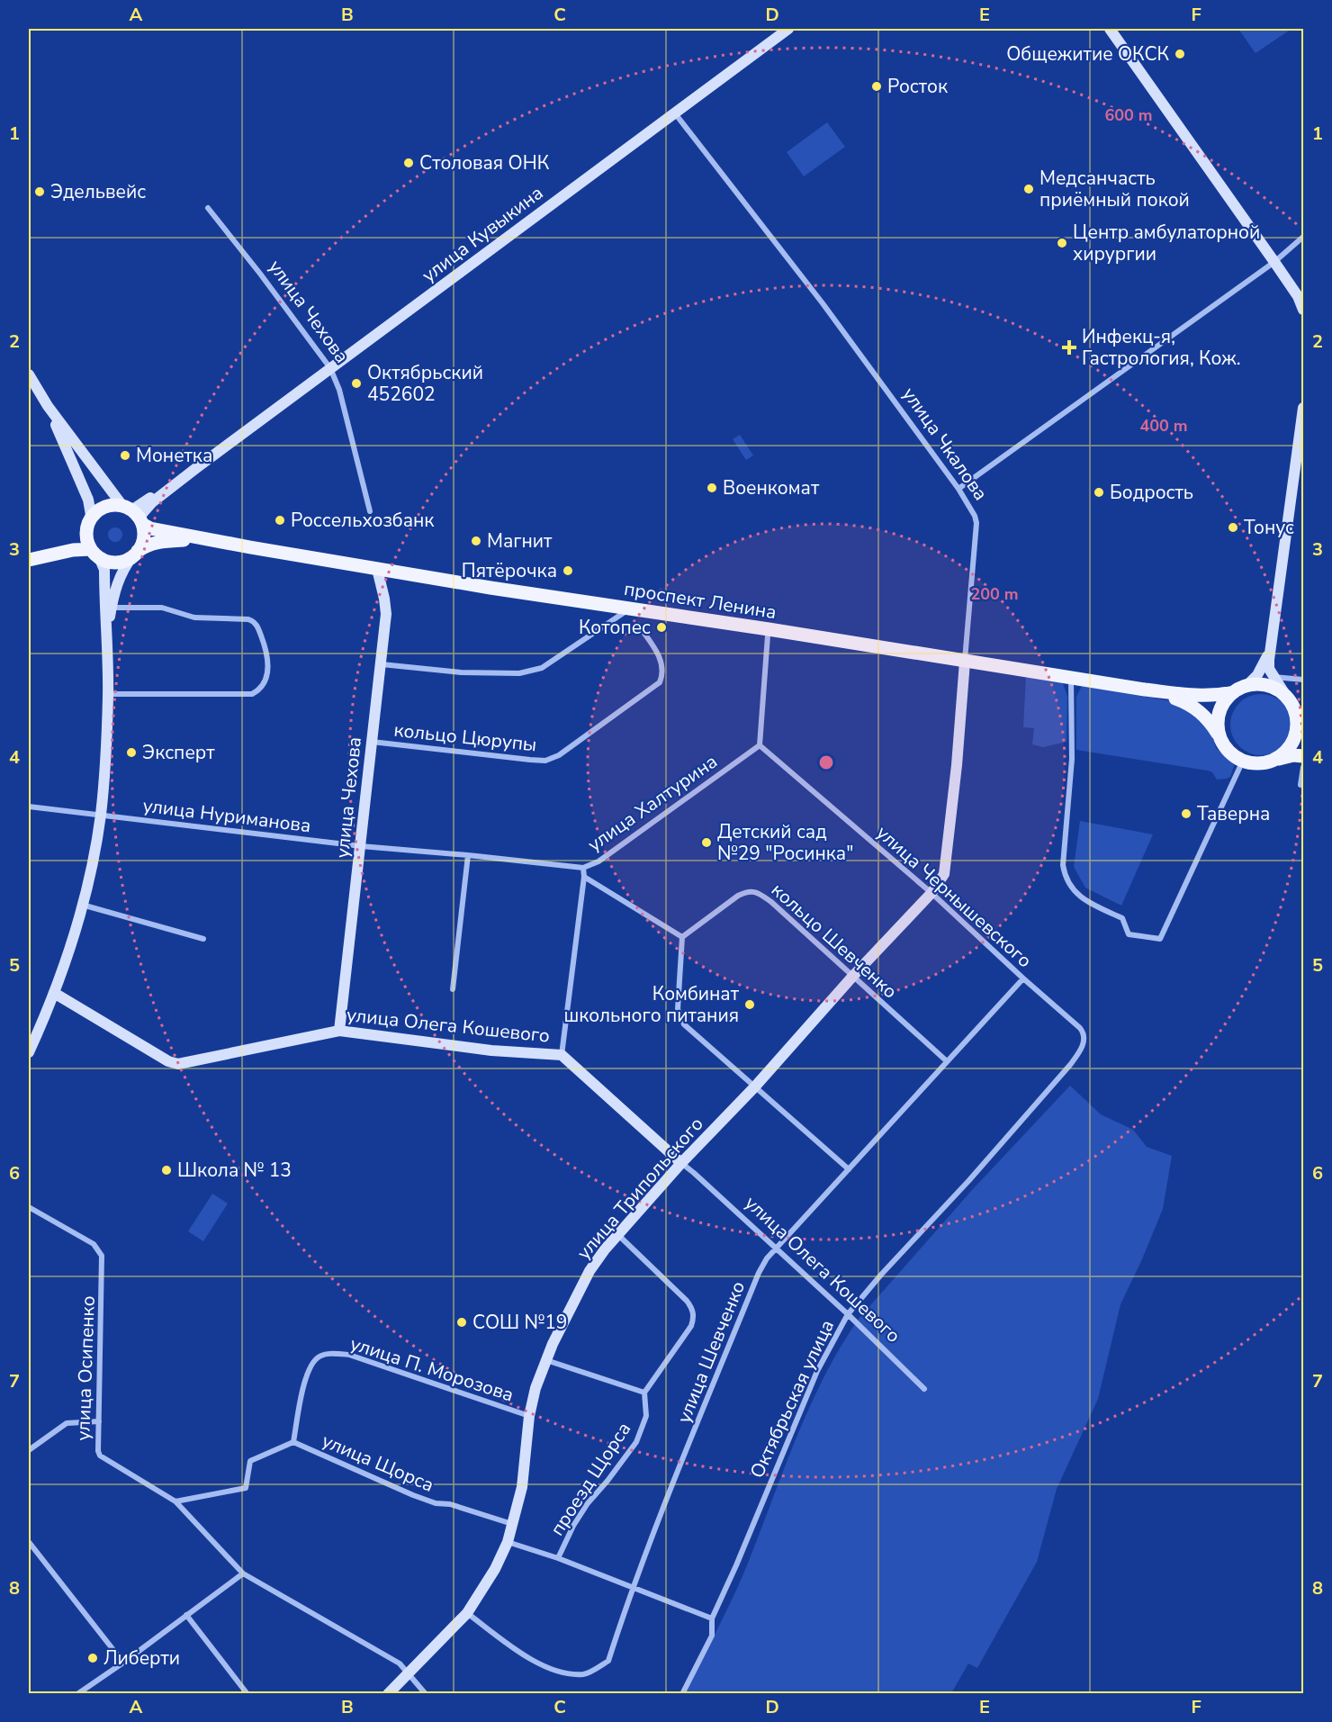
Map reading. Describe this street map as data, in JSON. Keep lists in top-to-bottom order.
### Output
{
  "streets": {
    "main road": ["проспект Ленина"],
    "street": [
      "улица Кувыкина",
      "улица Чехова",
      "улица Чкалова",
      "кольцо Цюрупы",
      "улица Халтурина",
      "улица Нуриманова",
      "улица Чернышевского",
      "кольцо Шевченко",
      "улица Олега Кошевого",
      "улица Трипольского",
      "улица Шевченко",
      "улица Осипенко",
      "улица П. Морозова",
      "Октябрьская улица",
      "улица Щорса",
      "проезд Щорса"
    ]
  },
  "crossings": [
    ["улица Кувыкина", "улица Чехова"],
    ["улица Кувыкина", "улица Чкалова"],
    ["улица Кувыкина", "проспект Ленина"],
    ["улица Чехова", "проспект Ленина"],
    ["улица Чехова", "кольцо Цюрупы"],
    ["улица Чехова", "улица Нуриманова"],
    ["улица Чехова", "улица Олега Кошевого"],
    ["улица Чкалова", "проспект Ленина"],
    ["улица Чкалова", "улица Чернышевского"],
    ["улица Чкалова", "улица Трипольского"],
    ["улица Халтурина", "улица Нуриманова"],
    ["улица Халтурина", "улица Чернышевского"],
    ["улица Халтурина", "улица Олега Кошевого"],
    ["улица Чернышевского", "улица Трипольского"],
    ["улица Чернышевского", "улица Шевченко"],
    ["улица Чернышевского", "Октябрьская улица"],
    ["кольцо Шевченко", "улица Трипольского"],
    ["кольцо Шевченко", "улица Шевченко"],
    ["улица Олега Кошевого", "улица Трипольского"],
    ["улица Олега Кошевого", "улица Шевченко"],
    ["улица Олега Кошевого", "Октябрьская улица"],
    ["улица Трипольского", "улица Шевченко"],
    ["улица Трипольского", "улица Осипенко"],
    ["улица Трипольского", "улица П. Морозова"],
    ["улица Трипольского", "улица Щорса"],
    ["улица П. Морозова", "улица Щорса"]
  ],
  "places": {
    "other": [
      "Общежитие ОКСК",
      "Росток",
      "Столовая ОНК",
      "Медсанчасть приёмный покой",
      "Эдельвейс",
      "Центр амбулаторной хирургии",
      "Октябрьский 452602",
      "Монетка",
      "Военкомат",
      "Бодрость",
      "Россельхозбанк",
      "Тонус",
      "Магнит",
      "Пятёрочка",
      "Котопес",
      "Эксперт",
      "Таверна",
      "Детский сад №29 \"Росинка\"",
      "Комбинат школьного питания",
      "Школа № 13",
      "СОШ №19",
      "Либерти"
    ],
    "health": ["Инфекц-я, Гастрология, Кож."]
  },
  "grid": {
    "columns": [
      "A",
      "B",
      "C",
      "D",
      "E",
      "F"
    ],
    "rows": [
      "1",
      "2",
      "3",
      "4",
      "5",
      "6",
      "7",
      "8"
    ]
  },
  "rings": ["600 m", "400 m", "200 m"]
}
